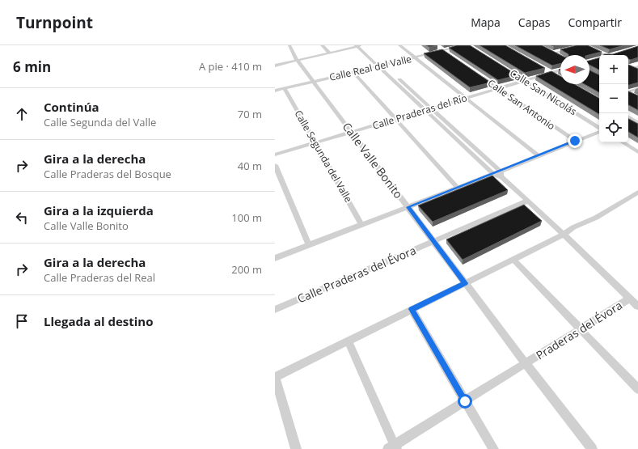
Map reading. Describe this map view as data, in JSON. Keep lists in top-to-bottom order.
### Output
{
  "streets": {
    "street": [
      "Calle Real del Valle",
      "Calle San Nicolás",
      "Calle San Antonio",
      "Calle Praderas del Río",
      "Calle Segunda del Valle",
      "Calle Valle Bonito",
      "Calle Praderas del Évora",
      "Praderas del Évora"
    ]
  },
  "crossings": [
    ["Calle Real del Valle", "Calle Segunda del Valle"],
    ["Calle Real del Valle", "Calle Valle Bonito"],
    ["Calle San Nicolás", "Calle Praderas del Río"],
    ["Calle San Antonio", "Calle Praderas del Río"],
    ["Calle Praderas del Río", "Calle Segunda del Valle"],
    ["Calle Praderas del Río", "Calle Valle Bonito"],
    ["Calle Valle Bonito", "Calle Praderas del Évora"],
    ["Calle Valle Bonito", "Praderas del Évora"],
    ["Calle Praderas del Évora", "Praderas del Évora"]
  ],
  "north": "left",
  "page": {
    "header": "Turnpoint",
    "nav": ["Mapa", "Capas", "Compartir"],
    "heading": ["6 min", "A pie · 410 m"],
    "map_buttons": ["+", "−"],
    "list": [
      ["Continúa", "Calle Segunda del Valle", "70 m"],
      ["Gira a la derecha", "Calle Praderas del Bosque", "40 m"],
      ["Gira a la izquierda", "Calle Valle Bonito", "100 m"],
      ["Gira a la derecha", "Calle Praderas del Real", "200 m"],
      "Llegada al destino"
    ]
  }
}
